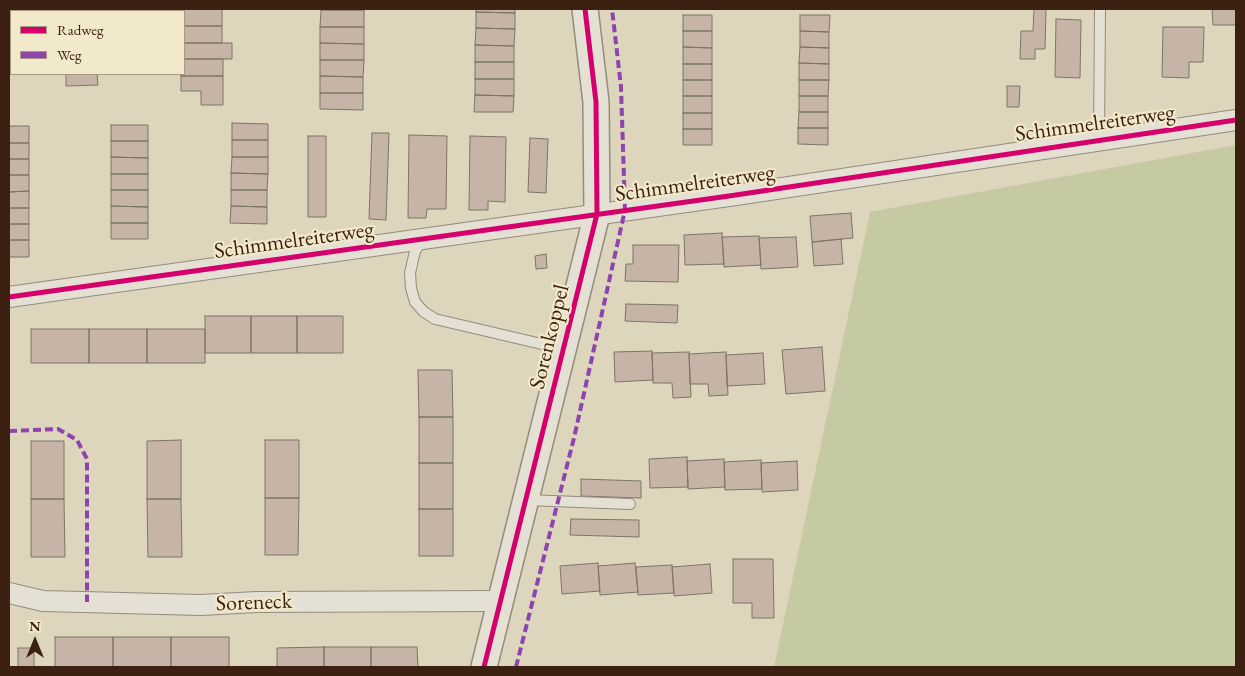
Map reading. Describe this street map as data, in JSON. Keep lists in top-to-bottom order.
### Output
{
  "streets": {
    "street": ["Schimmelreiterweg", "Sorenkoppel", "Soreneck"]
  },
  "crossings": [
    ["Schimmelreiterweg", "Sorenkoppel"],
    ["Sorenkoppel", "Soreneck"]
  ],
  "legend": ["Radweg", "Weg"],
  "north": "top"
}
